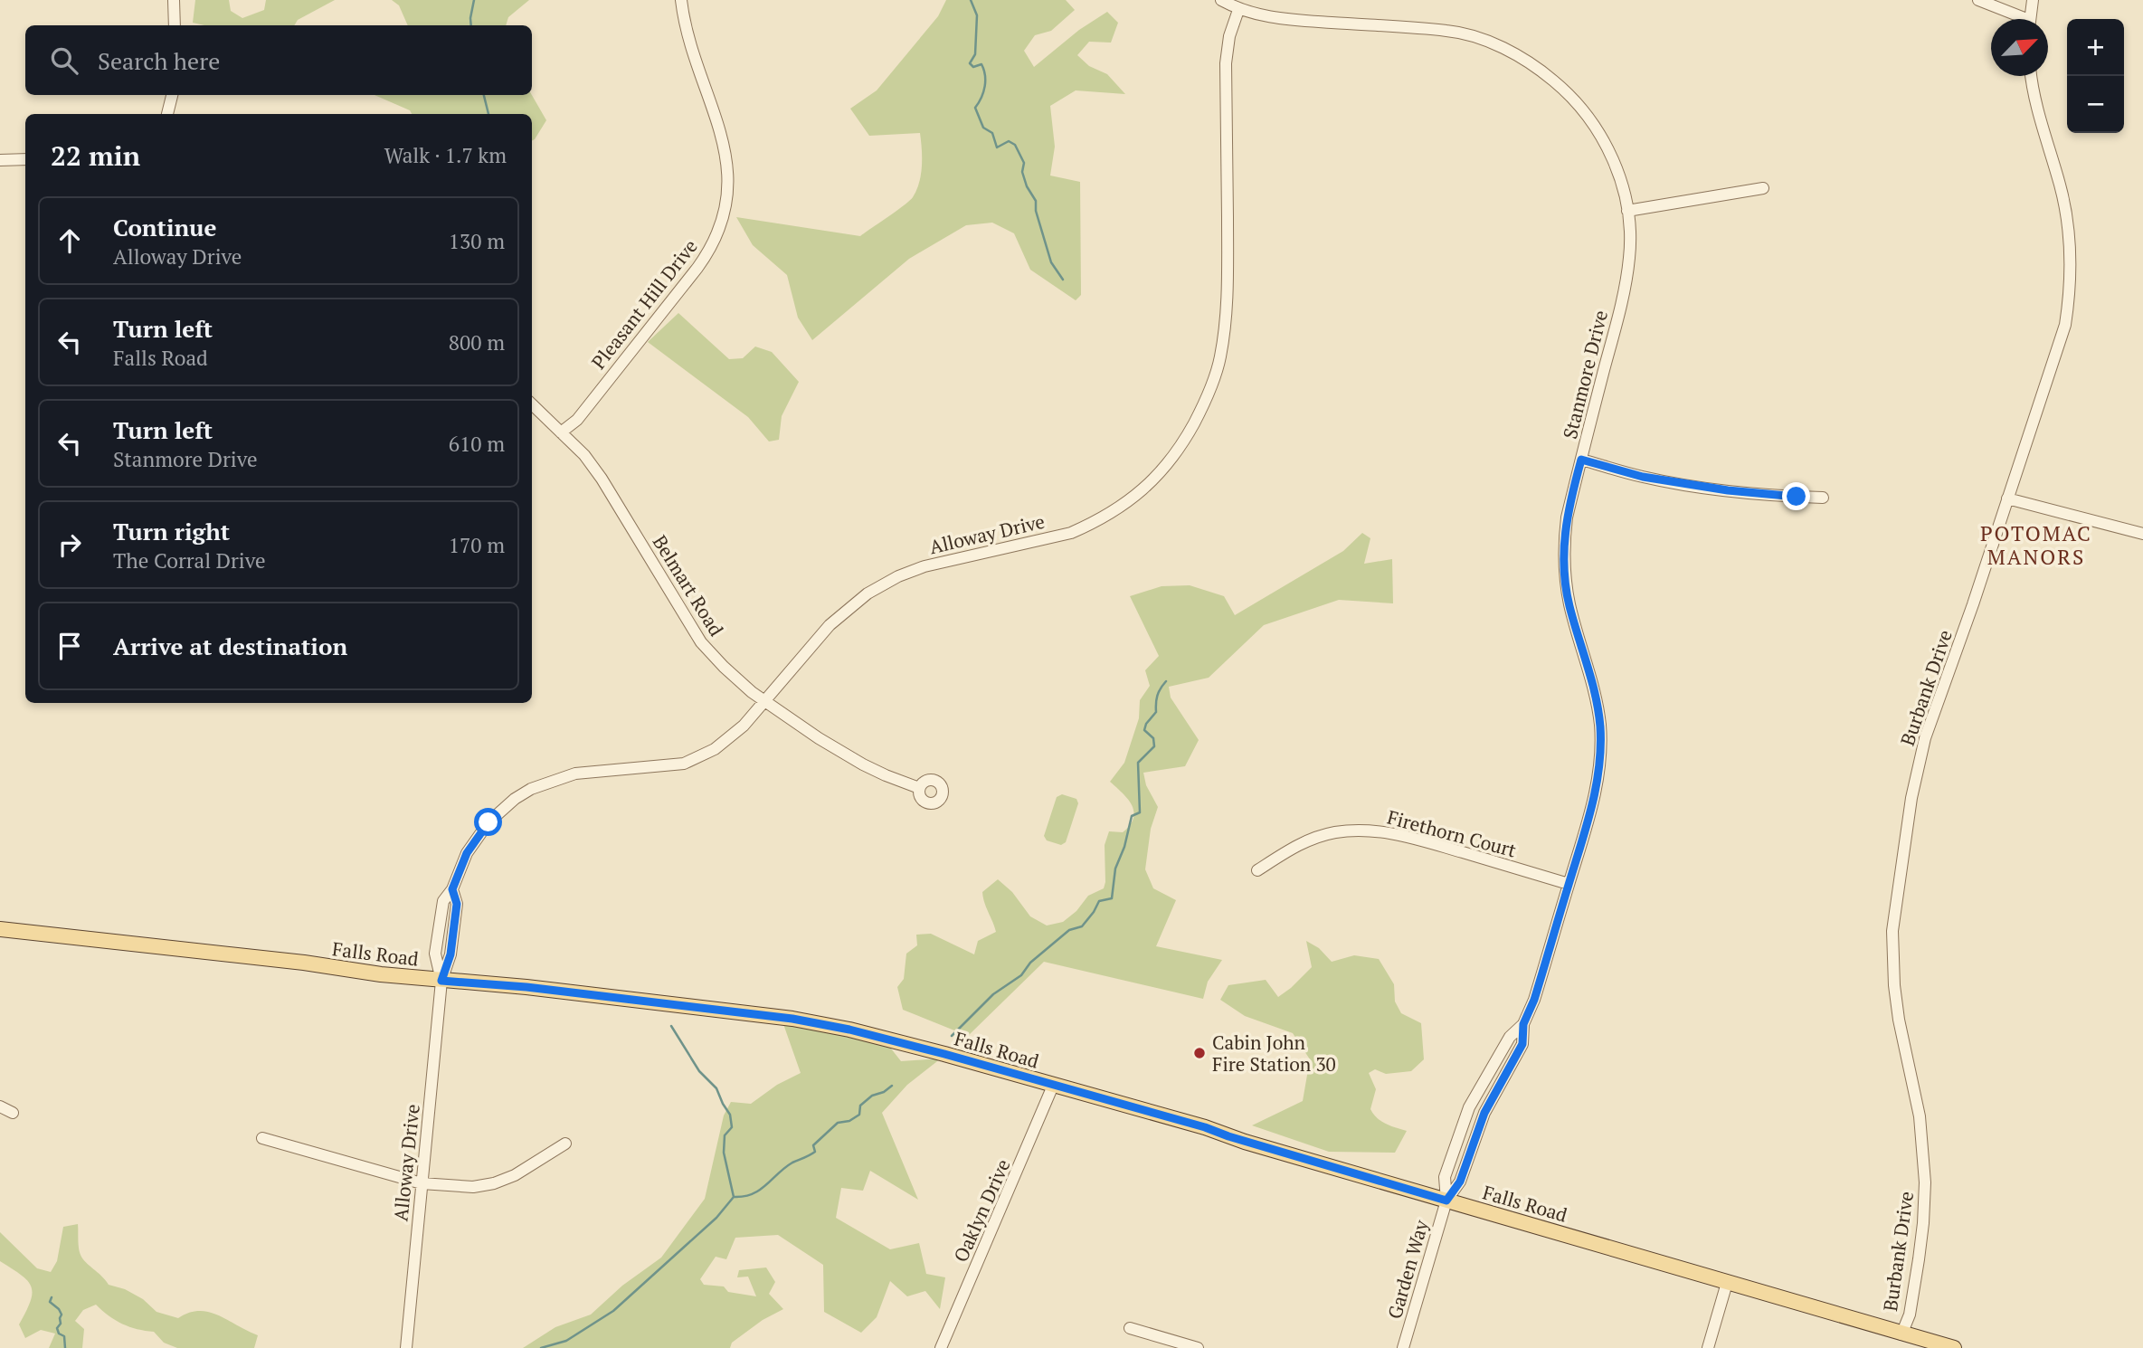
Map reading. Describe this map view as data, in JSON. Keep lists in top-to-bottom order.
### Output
{
  "streets": {
    "main road": ["Falls Road"],
    "street": [
      "Pleasant Hill Drive",
      "Stanmore Drive",
      "Alloway Drive",
      "Belmart Road",
      "Burbank Drive",
      "Firethorn Court",
      "Oaklyn Drive",
      "Garden Way"
    ]
  },
  "crossings": [
    ["Pleasant Hill Drive", "Belmart Road"],
    ["Stanmore Drive", "Alloway Drive"],
    ["Stanmore Drive", "Firethorn Court"],
    ["Stanmore Drive", "Falls Road"],
    ["Stanmore Drive", "Garden Way"],
    ["Alloway Drive", "Belmart Road"],
    ["Alloway Drive", "Falls Road"],
    ["Burbank Drive", "Falls Road"],
    ["Falls Road", "Oaklyn Drive"],
    ["Falls Road", "Garden Way"]
  ],
  "districts": ["POTOMAC MANORS"],
  "places": ["Cabin John Fire Station 30"],
  "north": "top right",
  "page": {
    "map_buttons": ["+", "−"],
    "search": "Search here",
    "heading": ["22 min", "Walk · 1.7 km"],
    "list": [
      ["Continue", "Alloway Drive", "130 m"],
      ["Turn left", "Falls Road", "800 m"],
      ["Turn left", "Stanmore Drive", "610 m"],
      ["Turn right", "The Corral Drive", "170 m"],
      "Arrive at destination"
    ]
  }
}
